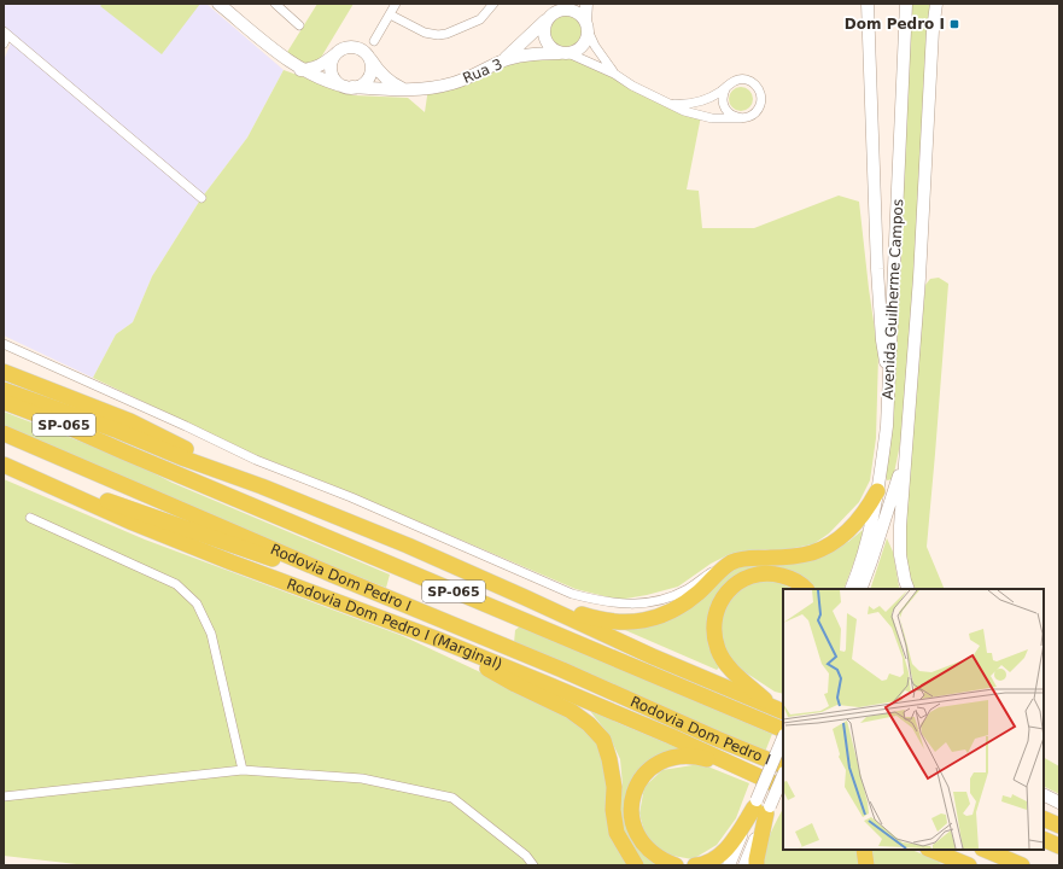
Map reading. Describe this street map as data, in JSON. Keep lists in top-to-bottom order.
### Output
{
  "streets": {
    "highway": ["SP-065", "Rodovia Dom Pedro I", "Rodovia Dom Pedro I (Marginal)"],
    "main road": ["Rua 3", "Avenida Guilherme Campos"]
  },
  "places": {
    "transit": ["Dom Pedro I"]
  }
}
